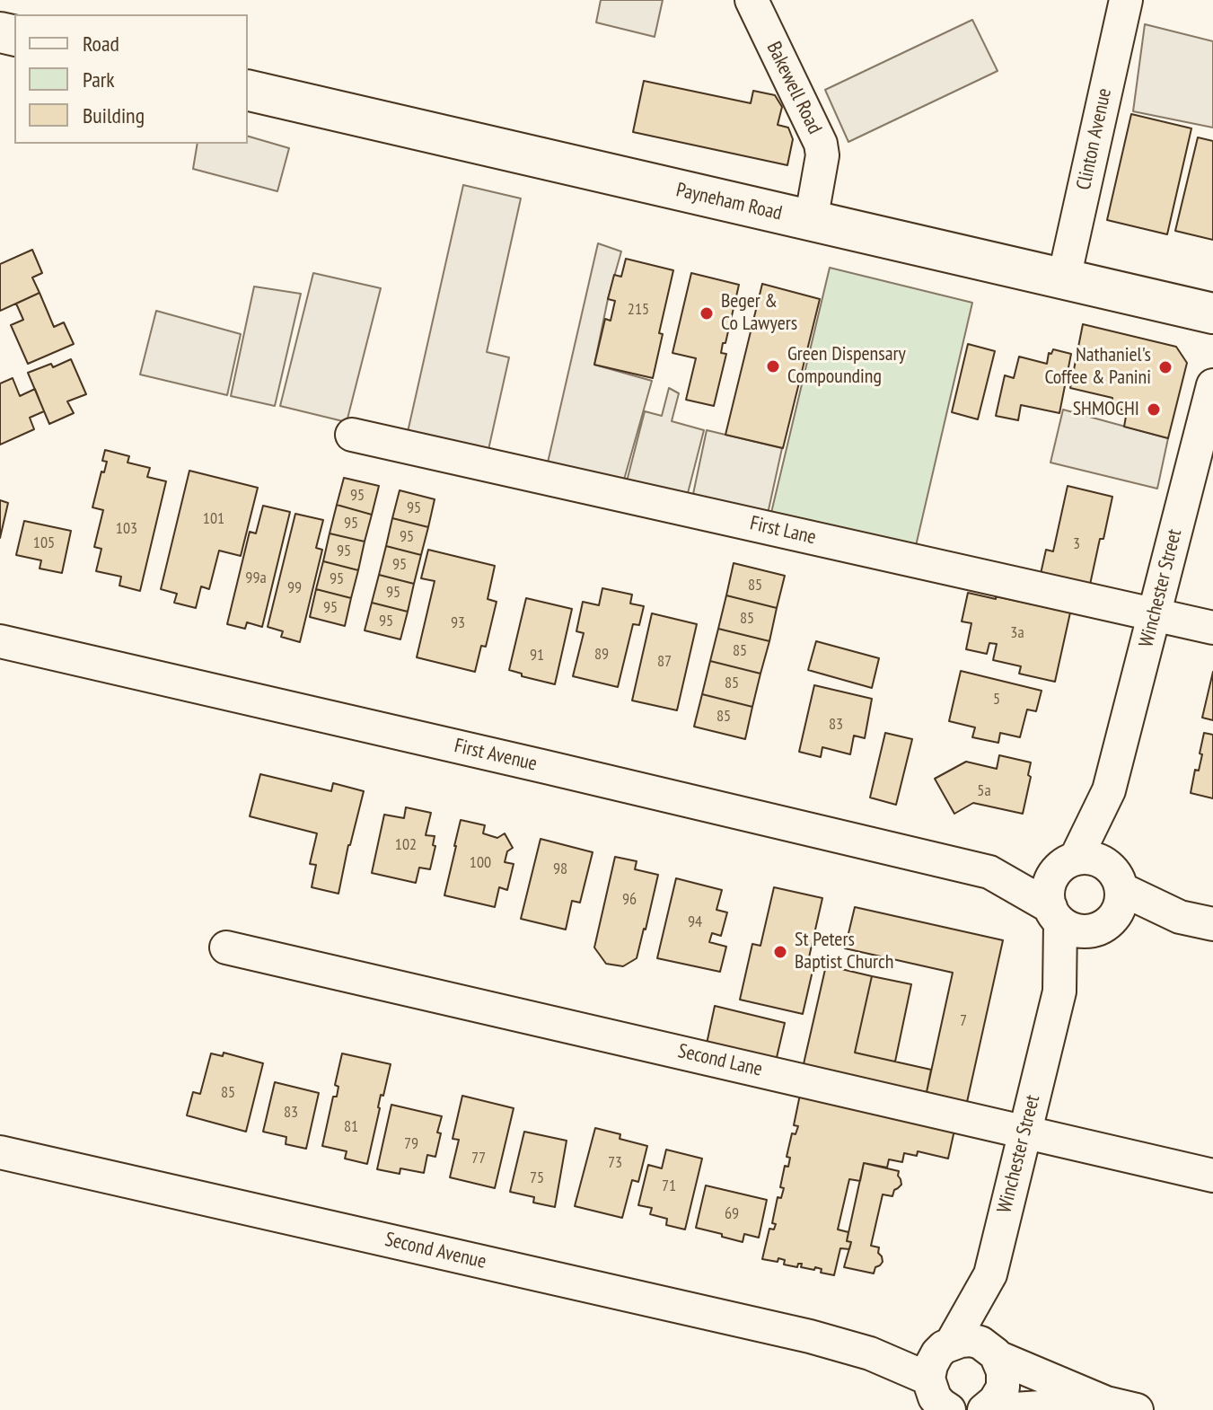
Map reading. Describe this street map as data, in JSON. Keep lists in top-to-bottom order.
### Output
{
  "streets": {
    "main road": ["Payneham Road"],
    "street": [
      "Bakewell Road",
      "Clinton Avenue",
      "First Lane",
      "Winchester Street",
      "First Avenue",
      "Second Lane",
      "Second Avenue"
    ]
  },
  "crossings": [
    ["Bakewell Road", "Payneham Road"],
    ["Clinton Avenue", "Payneham Road"],
    ["First Lane", "Winchester Street"],
    ["Winchester Street", "First Avenue"],
    ["Winchester Street", "Second Lane"],
    ["Winchester Street", "Second Avenue"]
  ],
  "places": [
    "Beger & Co Lawyers",
    "Green Dispensary Compounding",
    "Nathaniel's Coffee & Panini",
    "SHMOCHI",
    "St Peters Baptist Church"
  ],
  "house_numbers": [
    "215",
    "95",
    "95",
    "101",
    "95",
    "103",
    "95",
    "105",
    "3",
    "95",
    "95",
    "99a",
    "95",
    "85",
    "99",
    "95",
    "95",
    "85",
    "95",
    "93",
    "3a",
    "85",
    "89",
    "91",
    "87",
    "85",
    "5",
    "85",
    "83",
    "5a",
    "102",
    "100",
    "98",
    "96",
    "94",
    "7",
    "85",
    "83",
    "81",
    "79",
    "77",
    "73",
    "75",
    "71",
    "69"
  ],
  "legend": ["Road", "Park", "Building"]
}
